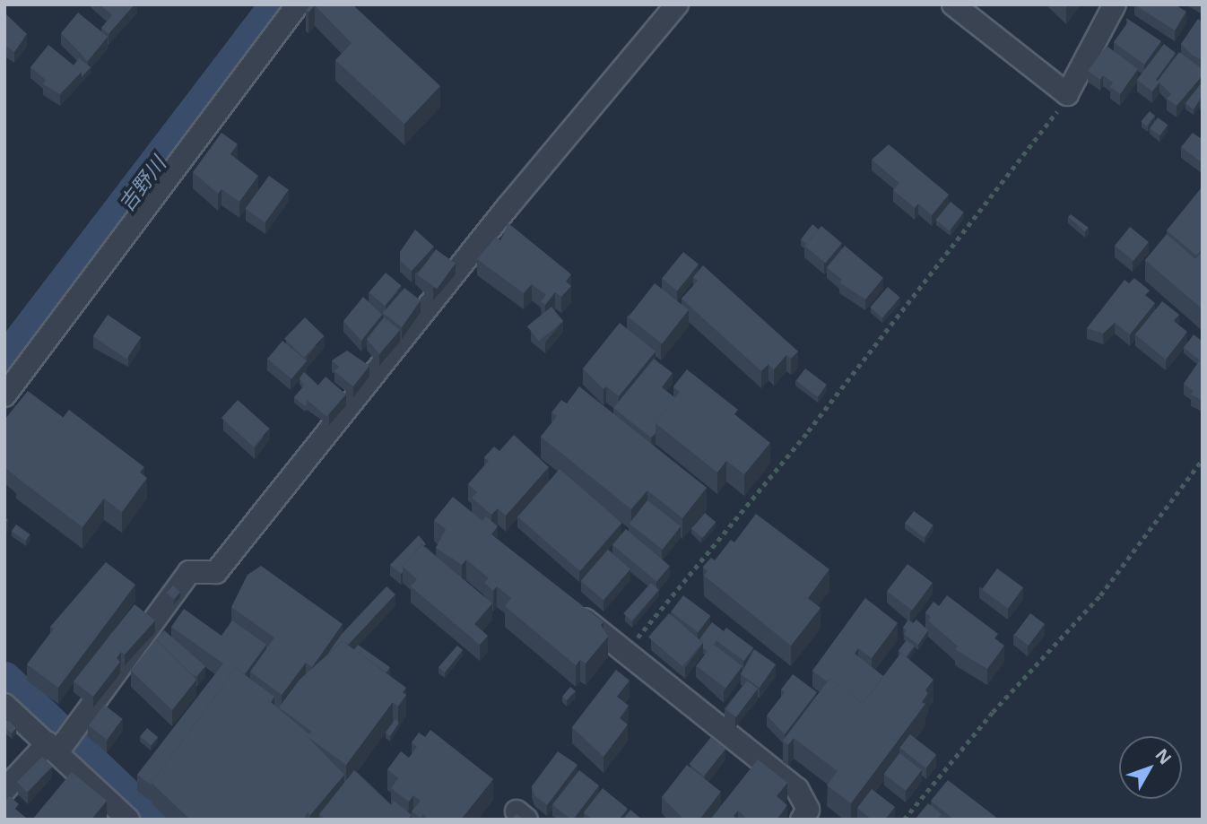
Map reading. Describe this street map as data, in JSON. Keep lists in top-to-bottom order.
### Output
{
  "water": ["吉野川"],
  "north": "top right"
}
